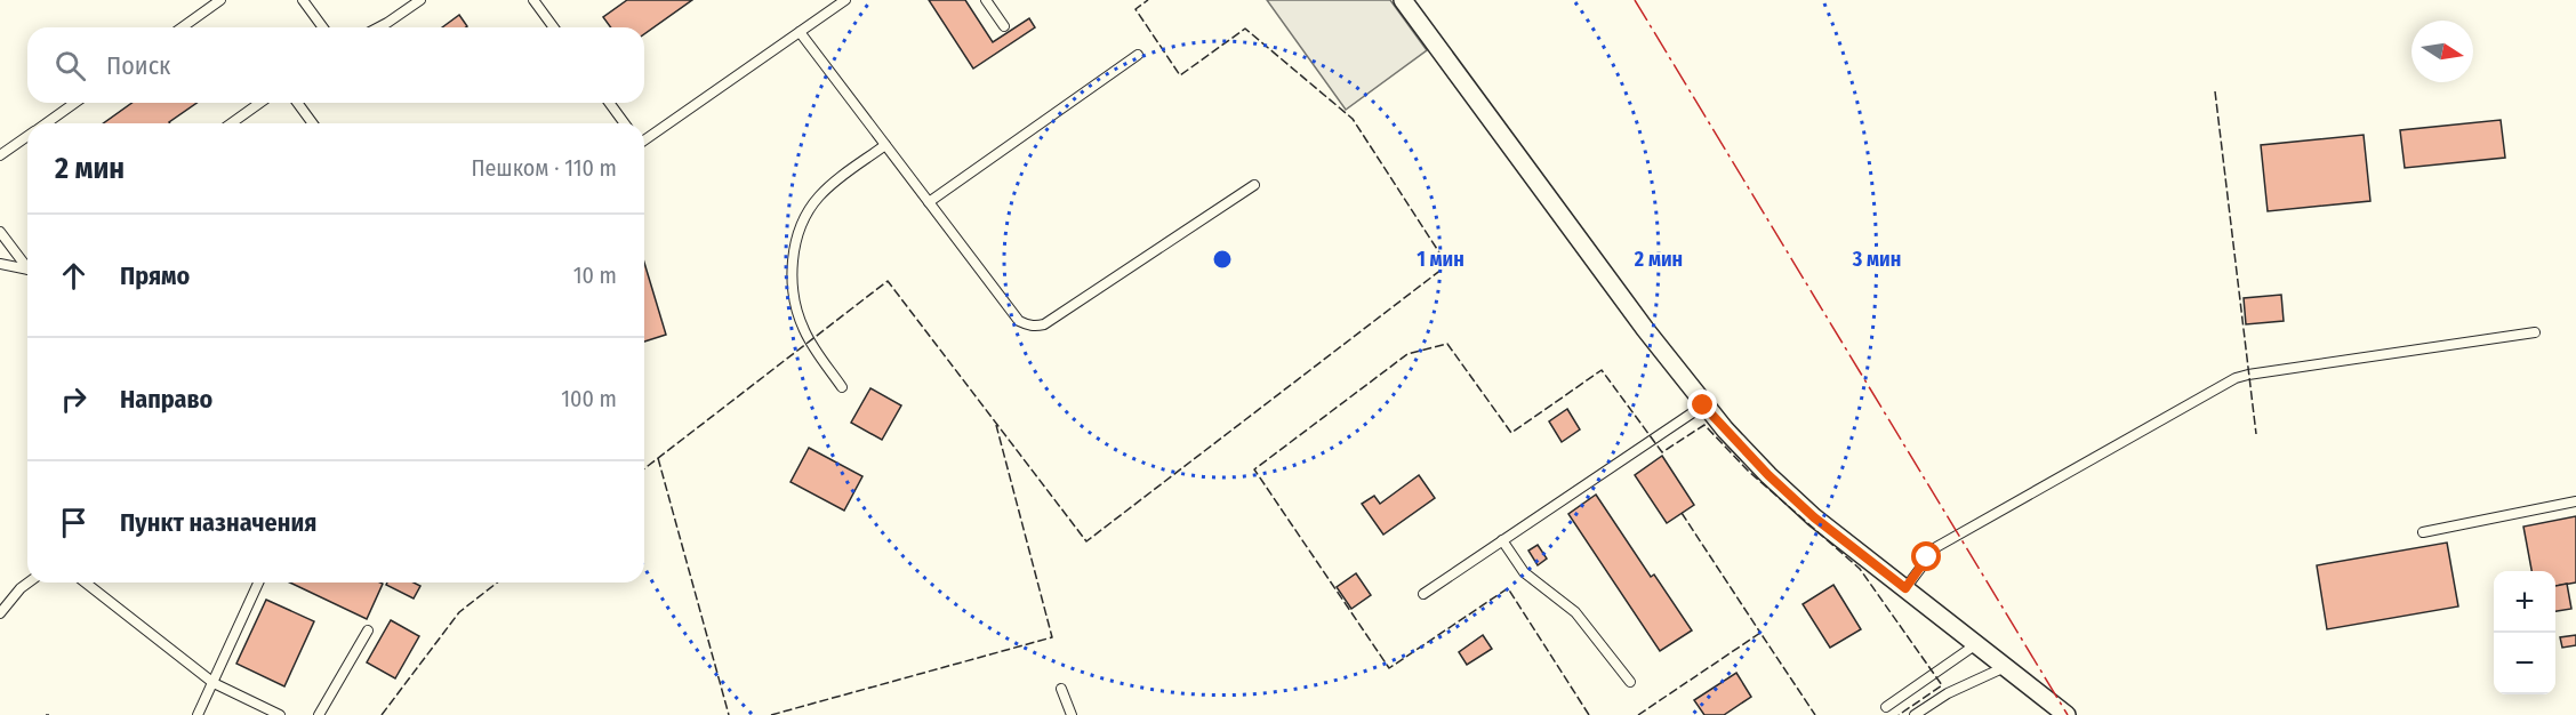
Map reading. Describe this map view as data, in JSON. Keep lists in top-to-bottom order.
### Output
{
  "north": "right",
  "page": {
    "search": "Поиск",
    "heading": ["2 мин", "Пешком · 110 m"],
    "list": [
      ["Прямо", "10 m"],
      ["Направо", "100 m"],
      "Пункт назначения"
    ],
    "map_buttons": ["+", "−"]
  },
  "rings": ["1 мин", "2 мин", "3 мин"]
}
